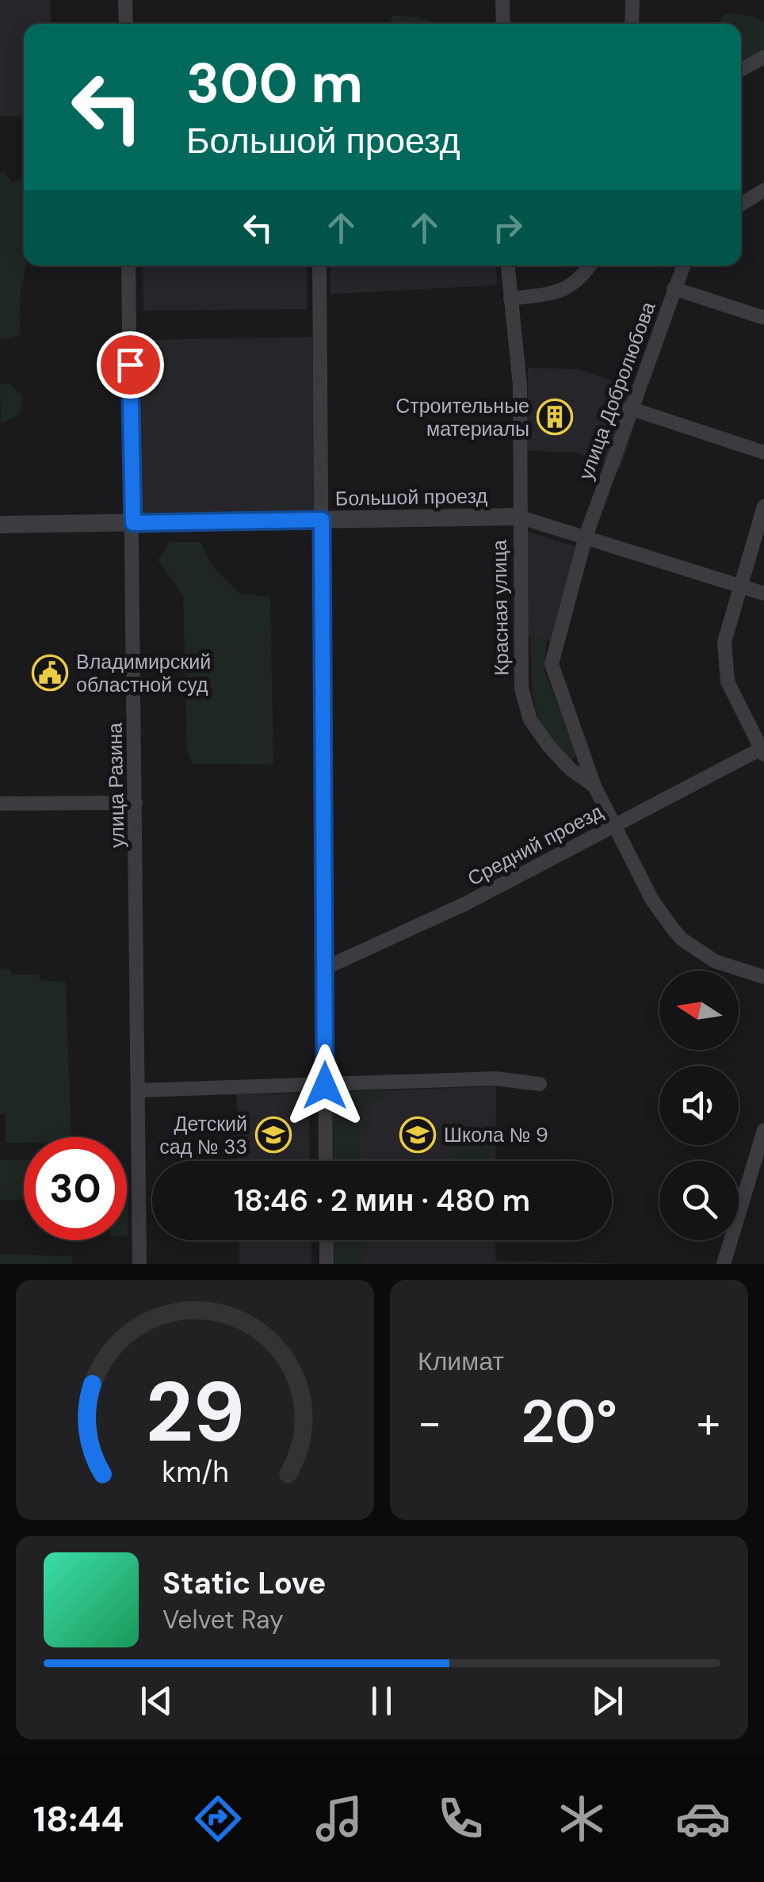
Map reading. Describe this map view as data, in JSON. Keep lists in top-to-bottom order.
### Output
{
  "streets": {
    "street": [
      "улица Добролюбова",
      "Большой проезд",
      "Красная улица",
      "улица Разина",
      "Средний проезд"
    ]
  },
  "crossings": [
    ["улица Добролюбова", "Большой проезд"],
    ["улица Добролюбова", "Красная улица"],
    ["Большой проезд", "Красная улица"],
    ["Большой проезд", "улица Разина"],
    ["Красная улица", "Средний проезд"]
  ],
  "places": {
    "building": ["Строительные материалы"],
    "public building": ["Владимирский областной суд"],
    "school or university": ["Детский сад № 33", "Школа № 9"]
  },
  "north": "left",
  "page": {
    "turn": ["300 m", "Большой проезд"],
    "limit": "30",
    "trip": "18:46 · 2 мин · 480 m",
    "tile": "Климат",
    "heat": ["−", "20°", "+"],
    "song": ["Static Love", "Velvet Ray"],
    "tabs": "18:44",
    "gauge": ["29", "km/h"]
  }
}
